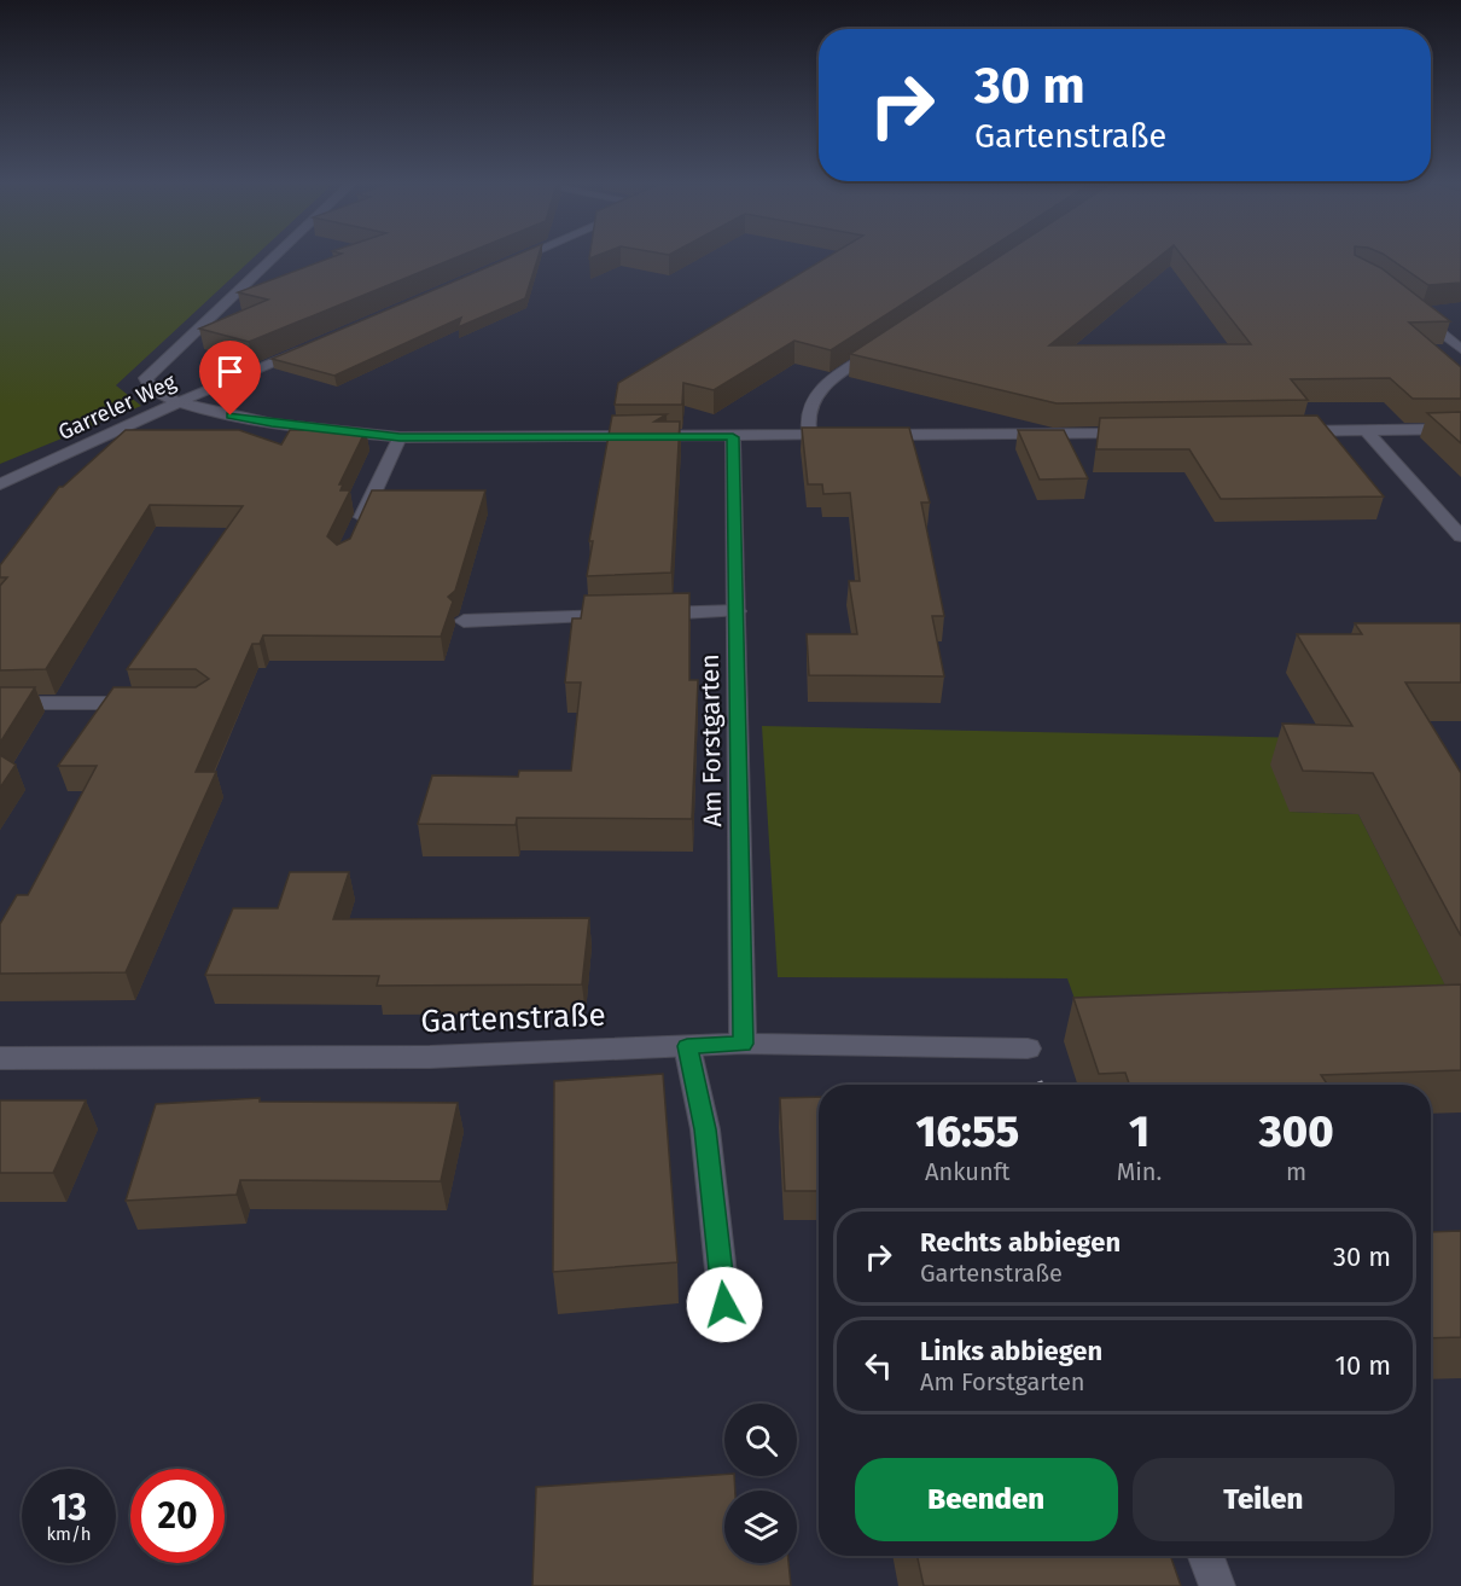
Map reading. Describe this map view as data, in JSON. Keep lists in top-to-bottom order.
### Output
{
  "streets": {
    "street": ["Garreler Weg", "Am Forstgarten", "Gartenstraße"]
  },
  "crossings": [
    ["Am Forstgarten", "Gartenstraße"]
  ],
  "page": {
    "turn": ["30 m", "Gartenstraße"],
    "eta": [
      "16:55",
      "Ankunft",
      "1",
      "Min.",
      "300",
      "m"
    ],
    "list": [
      {
        "name": "Rechts abbiegen",
        "note": "Gartenstraße",
        "value": "30 m"
      },
      {
        "name": "Links abbiegen",
        "note": "Am Forstgarten",
        "value": "10 m"
      }
    ],
    "buttons": ["Beenden", "Teilen"],
    "speed": "13 km/h",
    "limit": "20"
  }
}
